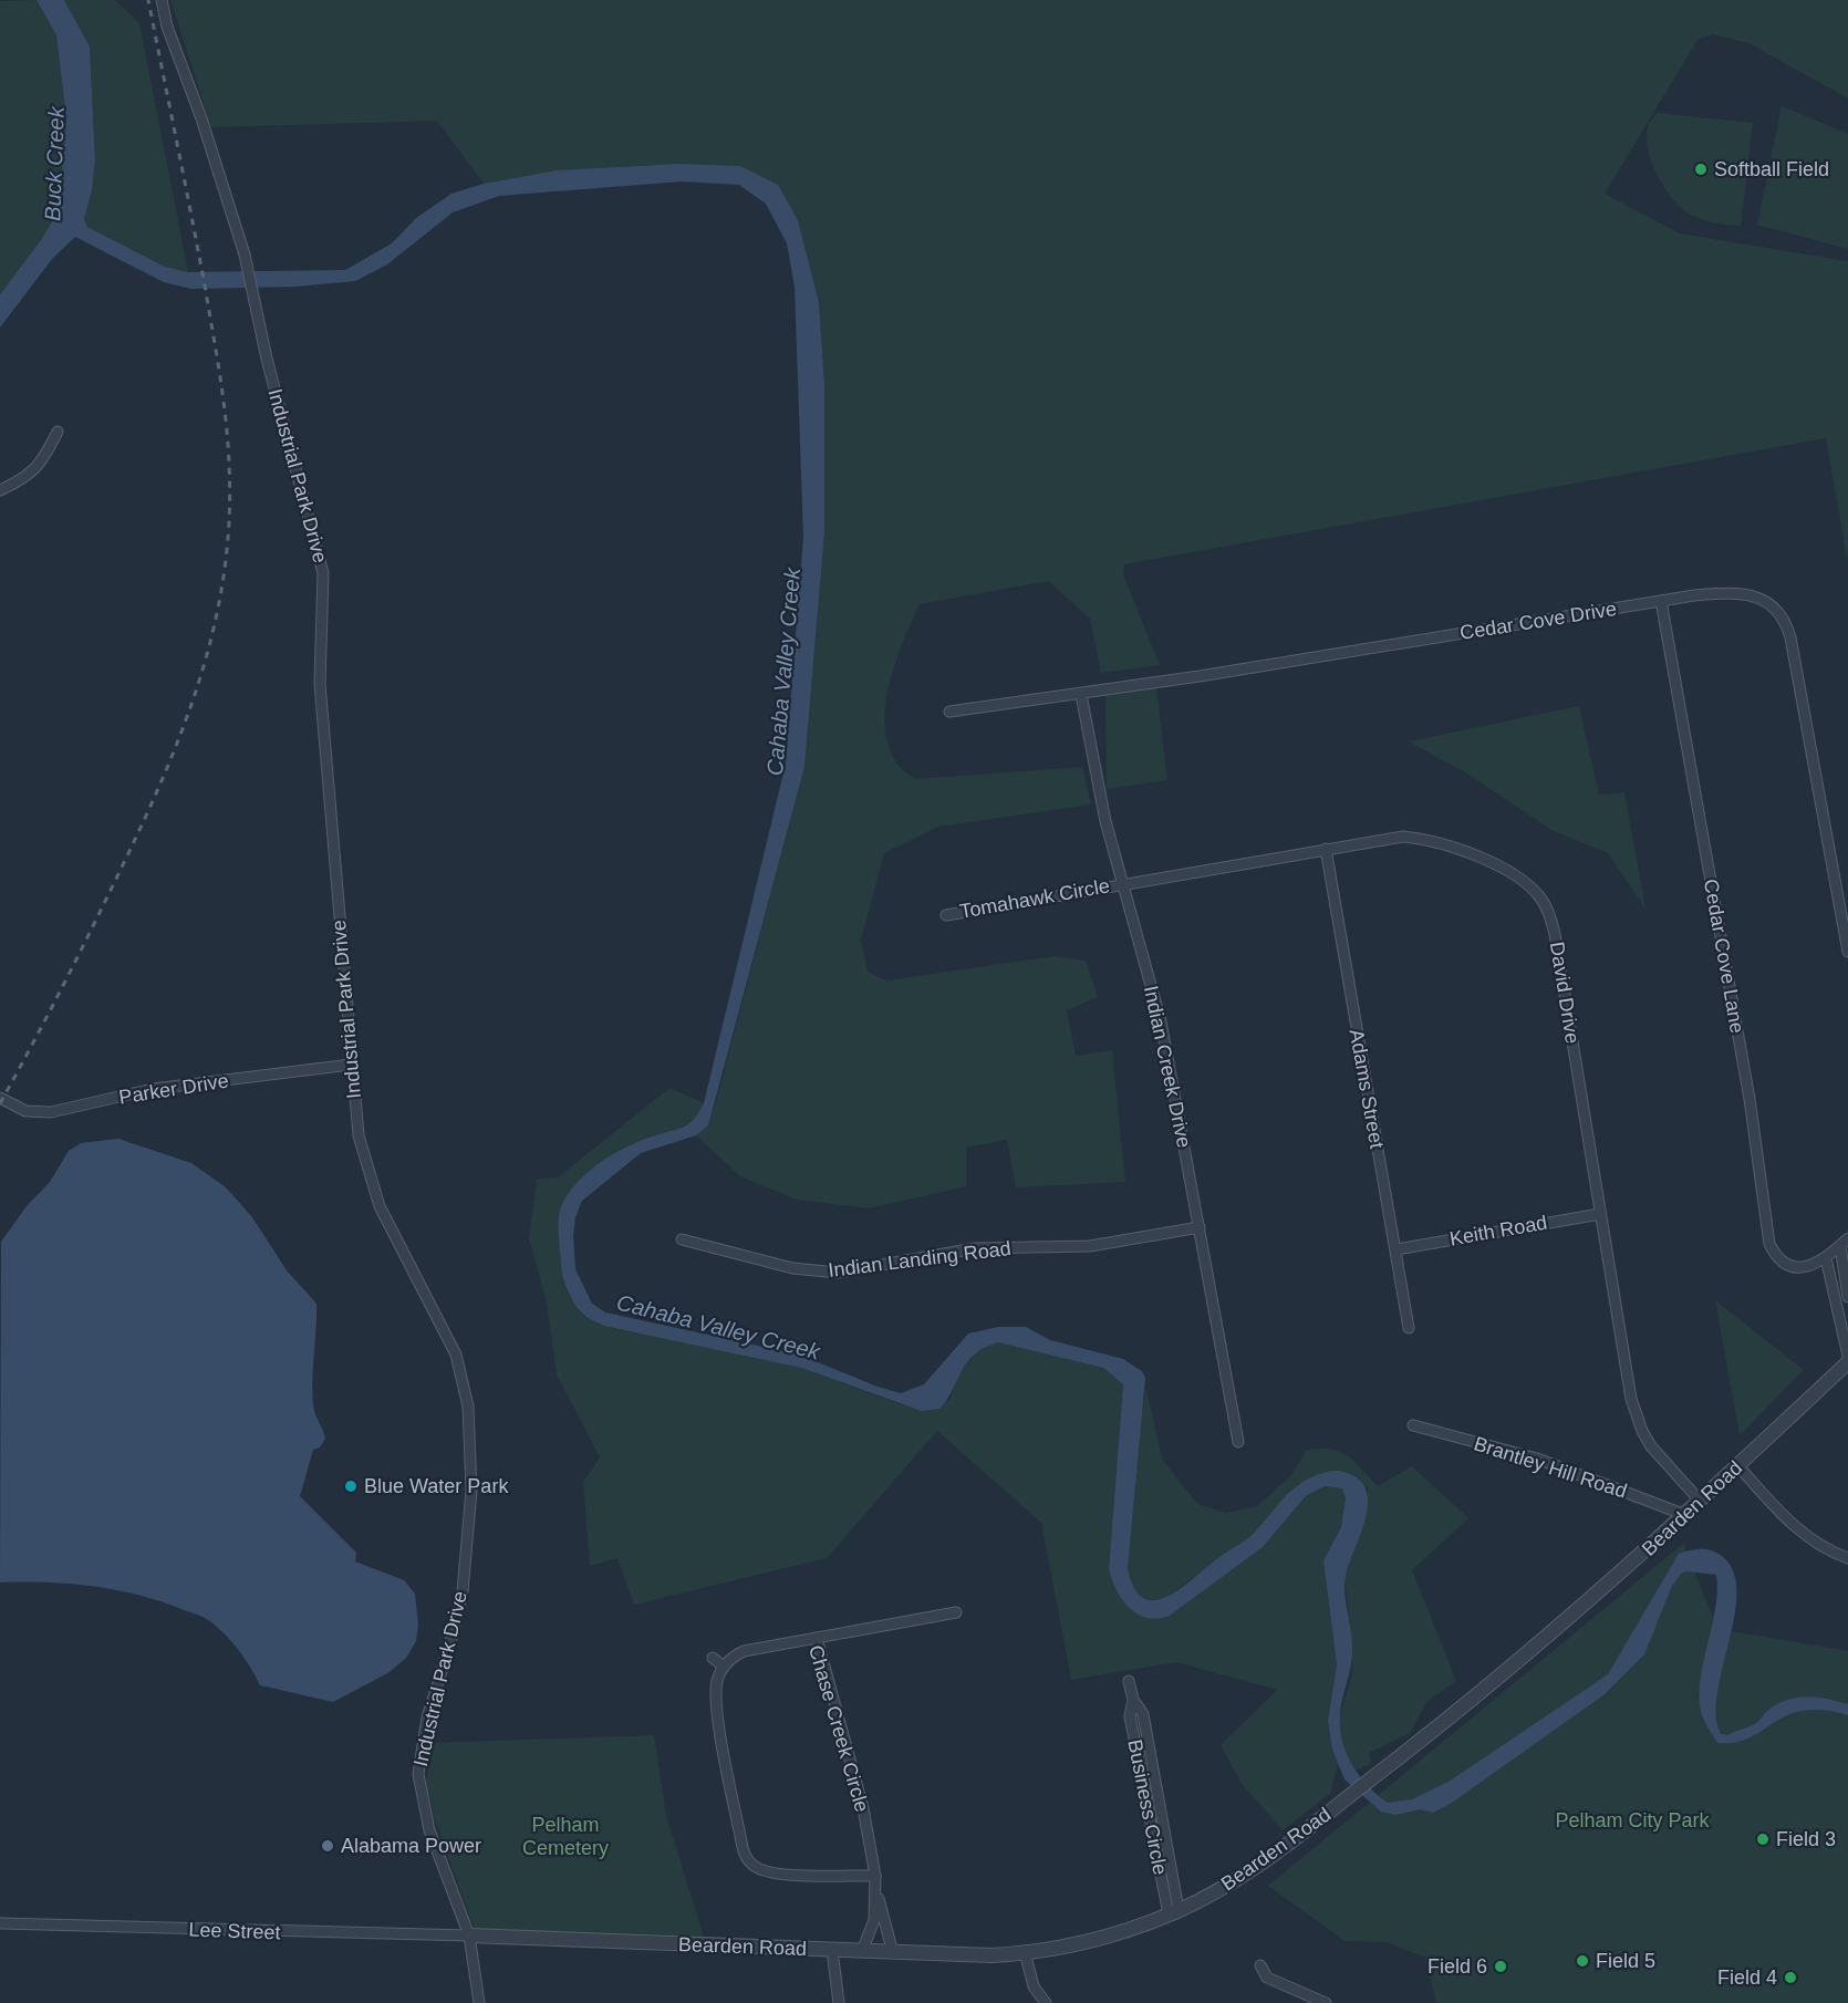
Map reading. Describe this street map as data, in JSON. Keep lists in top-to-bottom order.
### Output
{
  "streets": {
    "street": [
      "Industrial Park Drive",
      "Cedar Cove Drive",
      "Tomahawk Circle",
      "Cedar Cove Lane",
      "David Drive",
      "Indian Creek Drive",
      "Parker Drive",
      "Adams Street",
      "Keith Road",
      "Indian Landing Road",
      "Brantley Hill Road",
      "Bearden Road",
      "Chase Creek Circle",
      "Business Circle",
      "Lee Street"
    ]
  },
  "crossings": [
    ["Industrial Park Drive", "Parker Drive"],
    ["Industrial Park Drive", "Bearden Road"],
    ["Industrial Park Drive", "Lee Street"],
    ["Cedar Cove Drive", "Cedar Cove Lane"],
    ["Cedar Cove Drive", "Indian Creek Drive"],
    ["Tomahawk Circle", "David Drive"],
    ["Tomahawk Circle", "Indian Creek Drive"],
    ["David Drive", "Indian Creek Drive"],
    ["David Drive", "Adams Street"],
    ["David Drive", "Keith Road"],
    ["David Drive", "Bearden Road"],
    ["Indian Creek Drive", "Indian Landing Road"],
    ["Adams Street", "Keith Road"],
    ["Brantley Hill Road", "Bearden Road"],
    ["Bearden Road", "Chase Creek Circle"],
    ["Bearden Road", "Business Circle"],
    ["Bearden Road", "Lee Street"]
  ],
  "water": ["Buck Creek", "Cahaba Valley Creek"],
  "parks": ["Pelham City Park", "Pelham Cemetery"],
  "places": [
    "Softball Field",
    "Blue Water Park",
    "Field 3",
    "Alabama Power",
    "Field 5",
    "Field 6",
    "Field 4"
  ]
}
